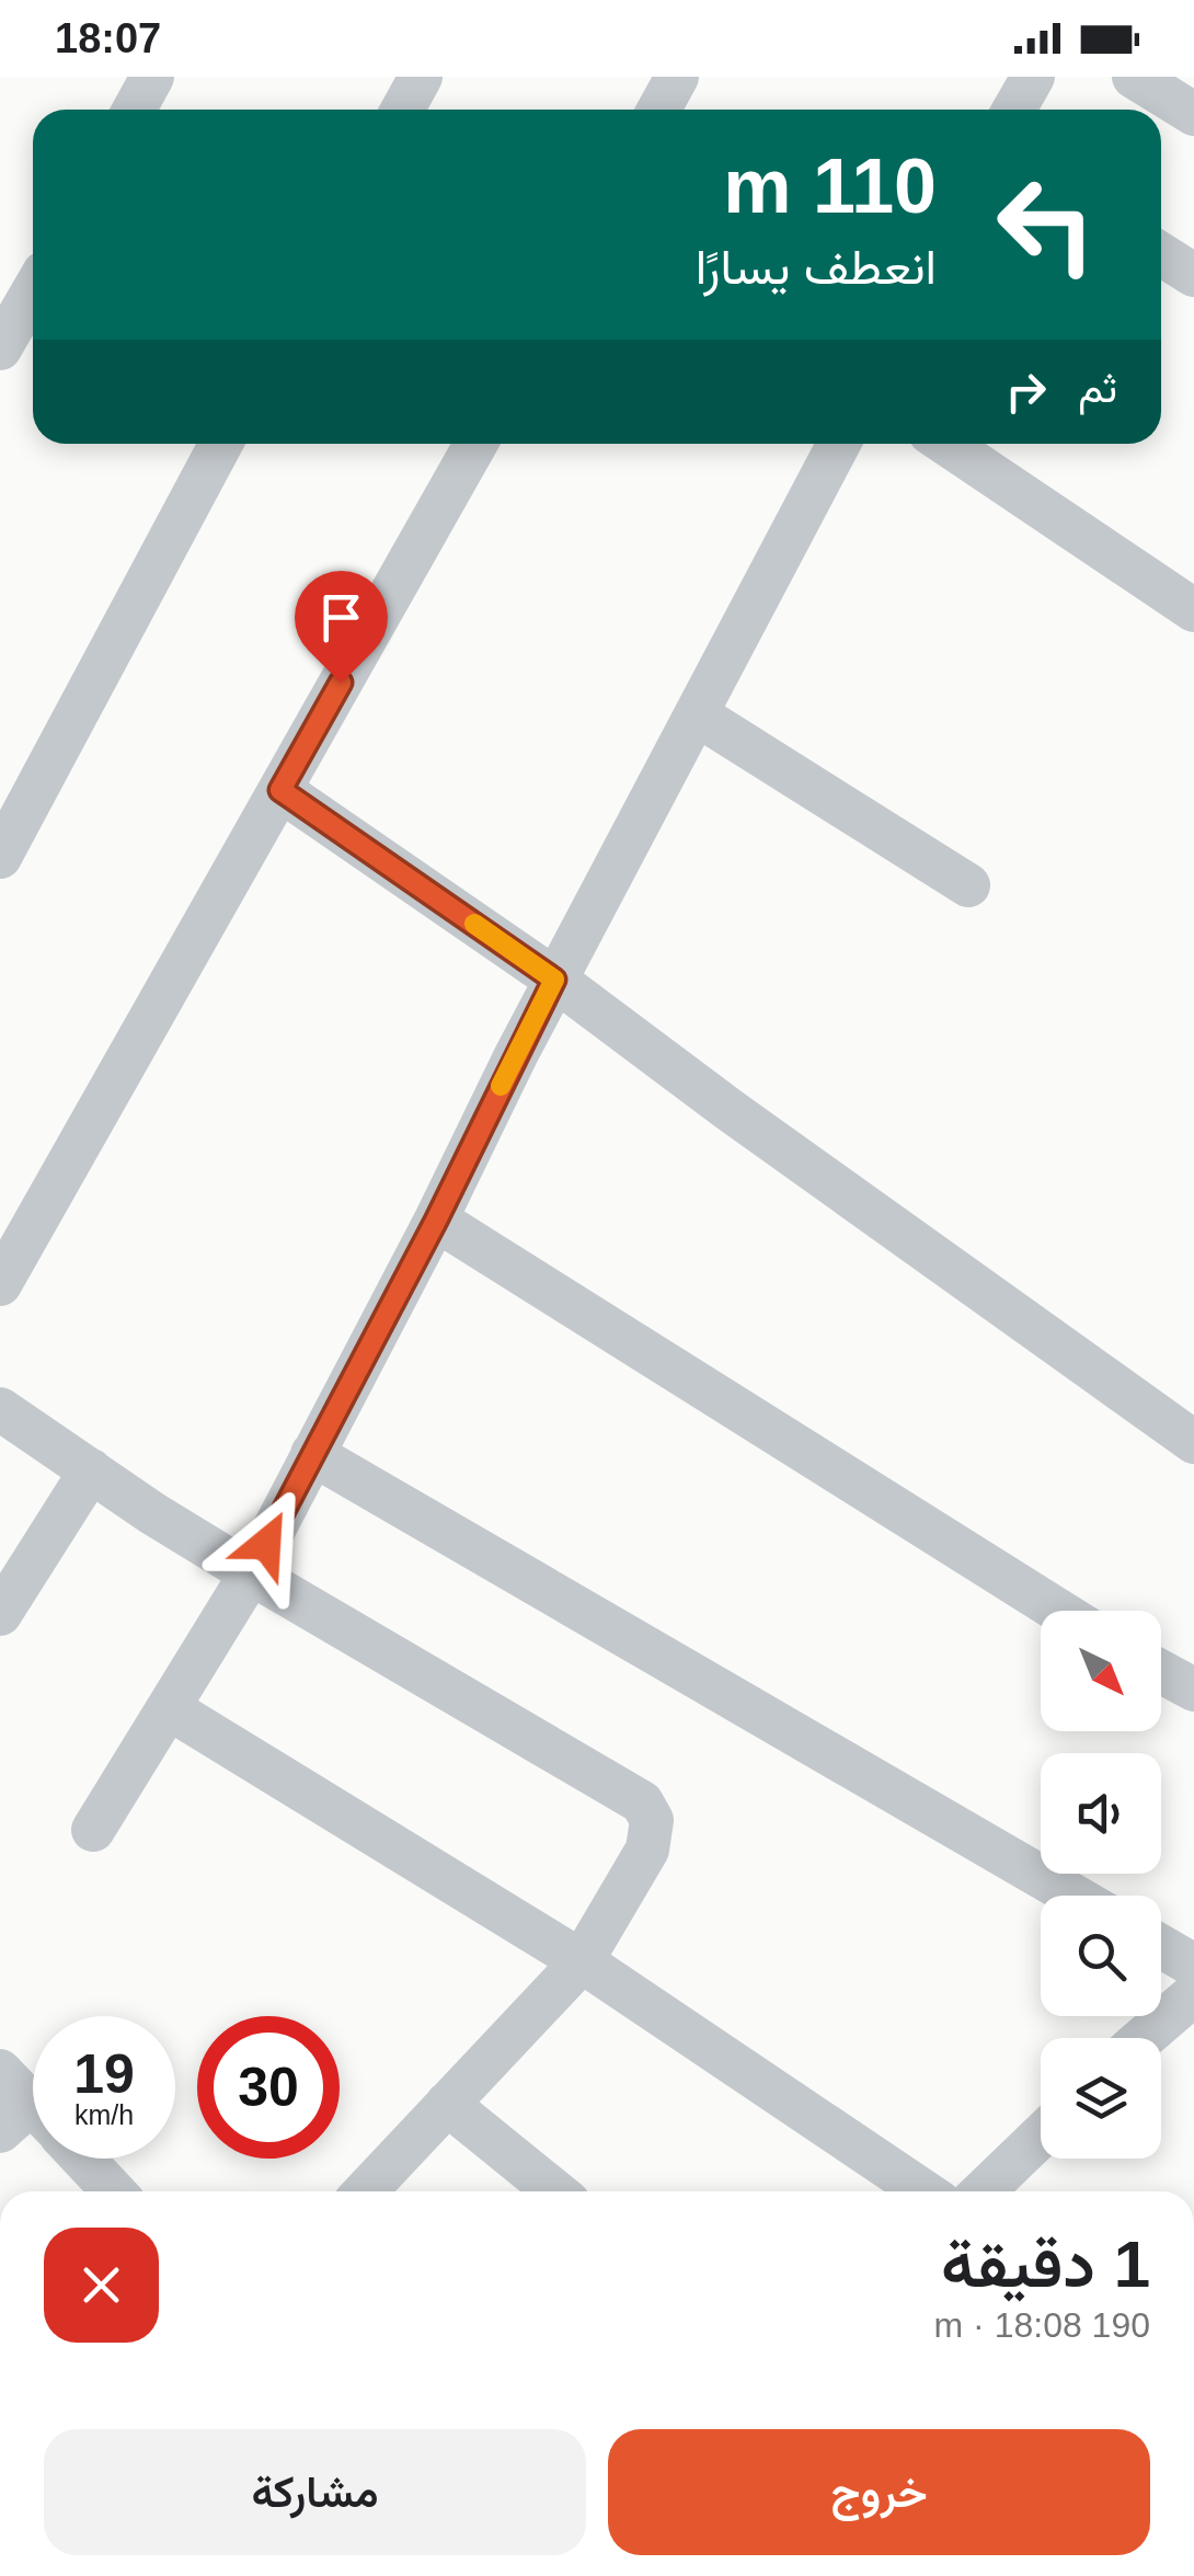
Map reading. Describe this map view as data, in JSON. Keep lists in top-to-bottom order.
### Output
{
  "north": "bottom right",
  "page": {
    "status": "18:07",
    "turn": ["110 m", "انعطف يسارًا"],
    "then": "ثم",
    "speed": "19 km/h",
    "limit": "30",
    "heading": ["1 دقيقة", "190 m · 18:08"],
    "buttons": ["خروج", "مشاركة"]
  }
}
